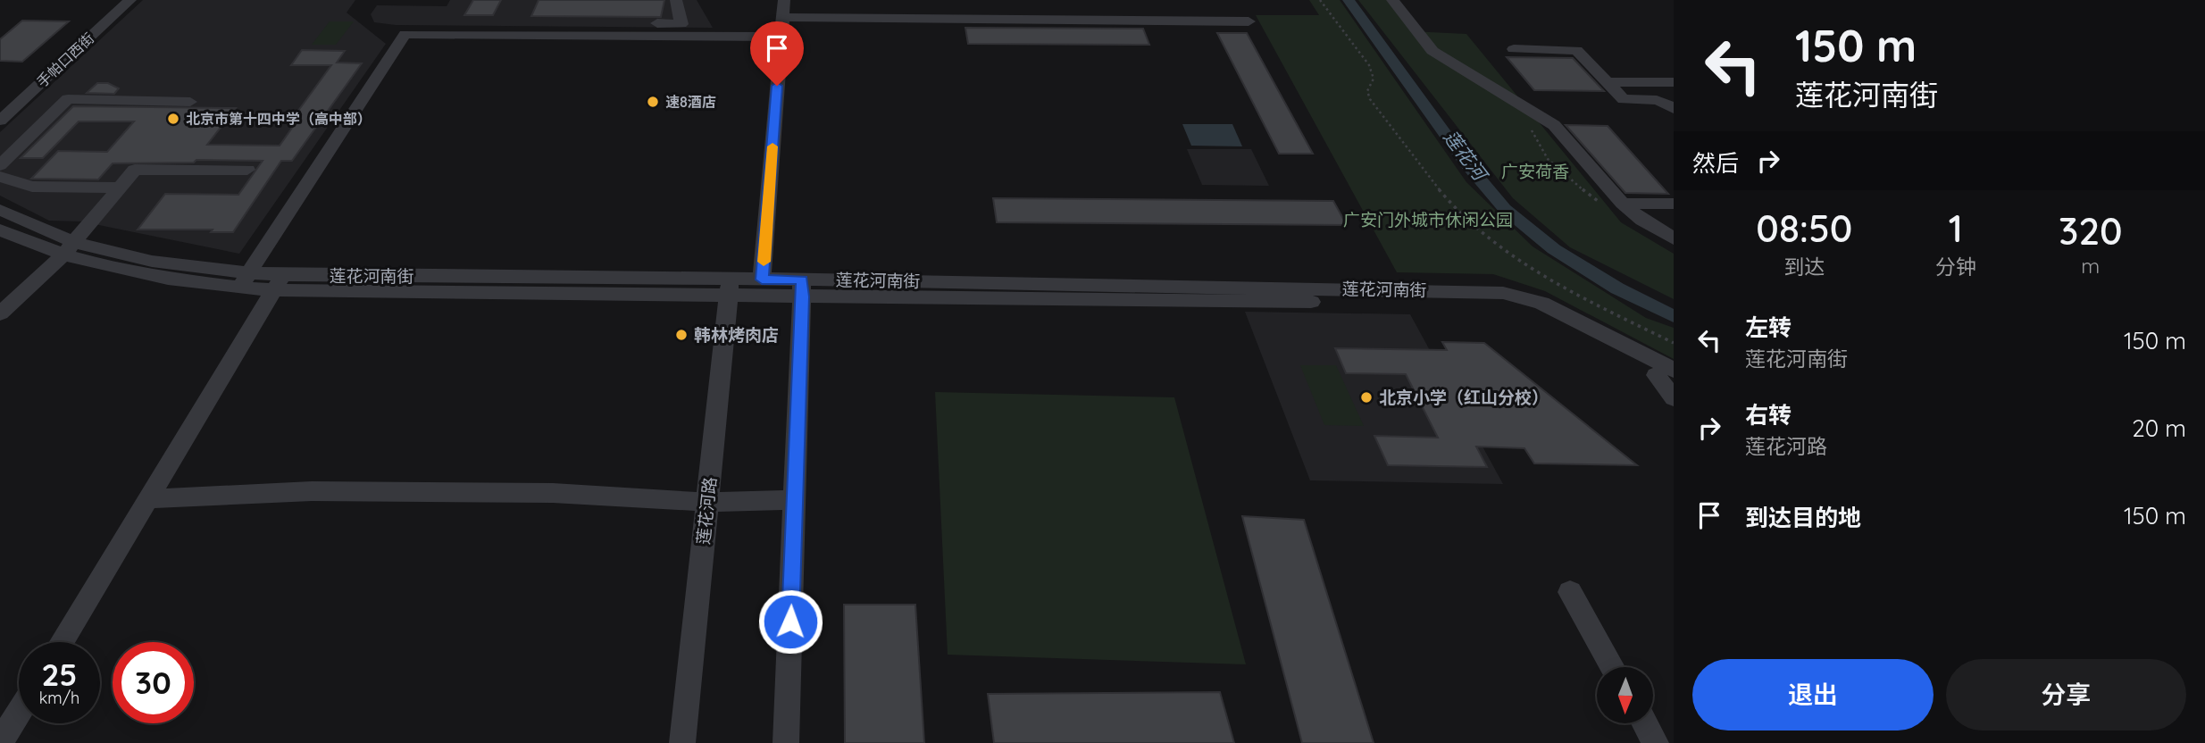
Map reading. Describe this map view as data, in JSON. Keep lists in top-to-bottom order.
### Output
{
  "streets": {
    "street": ["手帕口西街", "莲花河南街", "莲花河路"]
  },
  "crossings": [
    ["莲花河南街", "莲花河路"]
  ],
  "water": ["莲花河"],
  "parks": ["广安荷香", "广安门外城市休闲公园"],
  "places": [
    "速8酒店",
    "北京市第十四中学（高中部）",
    "韩林烤肉店",
    "北京小学（红山分校）"
  ],
  "north": "bottom",
  "page": {
    "turn": ["150 m", "莲花河南街"],
    "then": "然后",
    "eta": [
      "08:50",
      "到达",
      "1",
      "分钟",
      "320",
      "m"
    ],
    "list": [
      {
        "name": "左转",
        "note": "莲花河南街",
        "value": "150 m"
      },
      {
        "name": "右转",
        "note": "莲花河路",
        "value": "20 m"
      },
      {
        "name": "到达目的地",
        "value": "150 m"
      }
    ],
    "speed": "25 km/h",
    "limit": "30",
    "buttons": ["退出", "分享"]
  }
}
